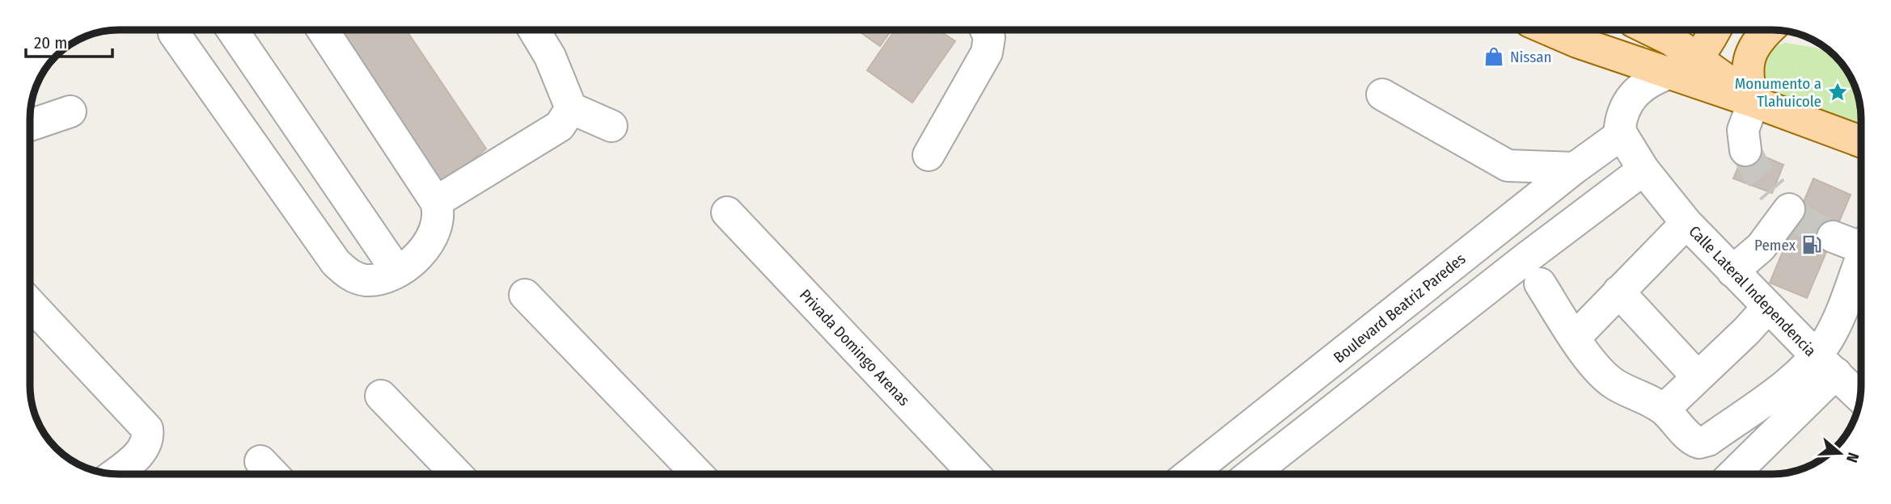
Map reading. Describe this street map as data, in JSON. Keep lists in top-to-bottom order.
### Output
{
  "streets": {
    "street": ["Calle Lateral Independencia", "Boulevard Beatriz Paredes", "Privada Domingo Arenas"]
  },
  "places": {
    "shop": ["Nissan"],
    "place": ["Monumento a Tlahuicole"],
    "fuel station": ["Pemex"]
  },
  "scale_bar": "20 m",
  "north": "right"
}
